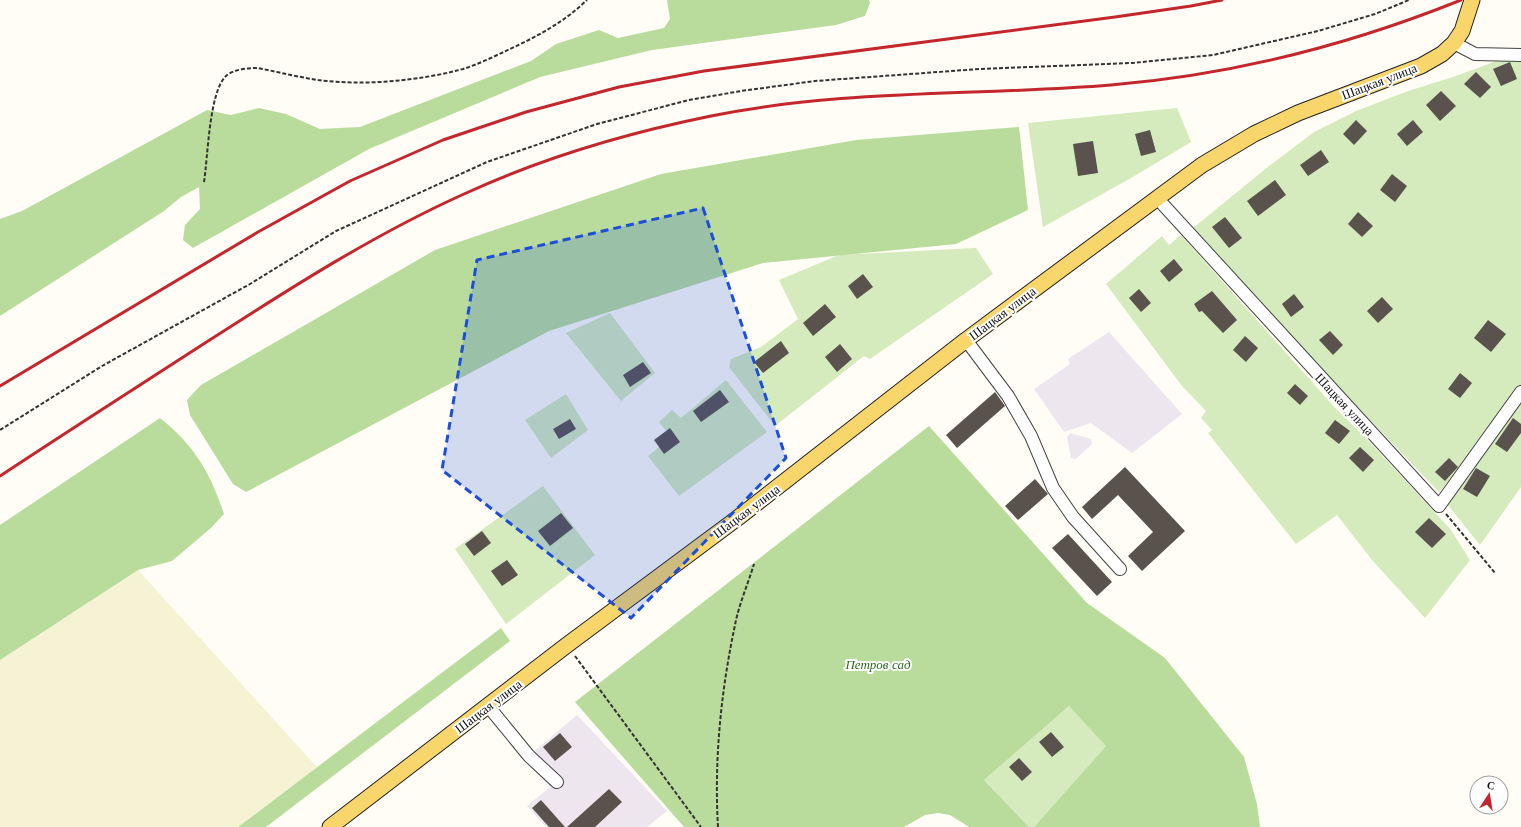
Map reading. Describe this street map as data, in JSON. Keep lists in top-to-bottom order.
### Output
{
  "streets": {
    "main road": ["Шацкая улица"]
  },
  "parks": ["Петров сад"],
  "north": "top"
}
